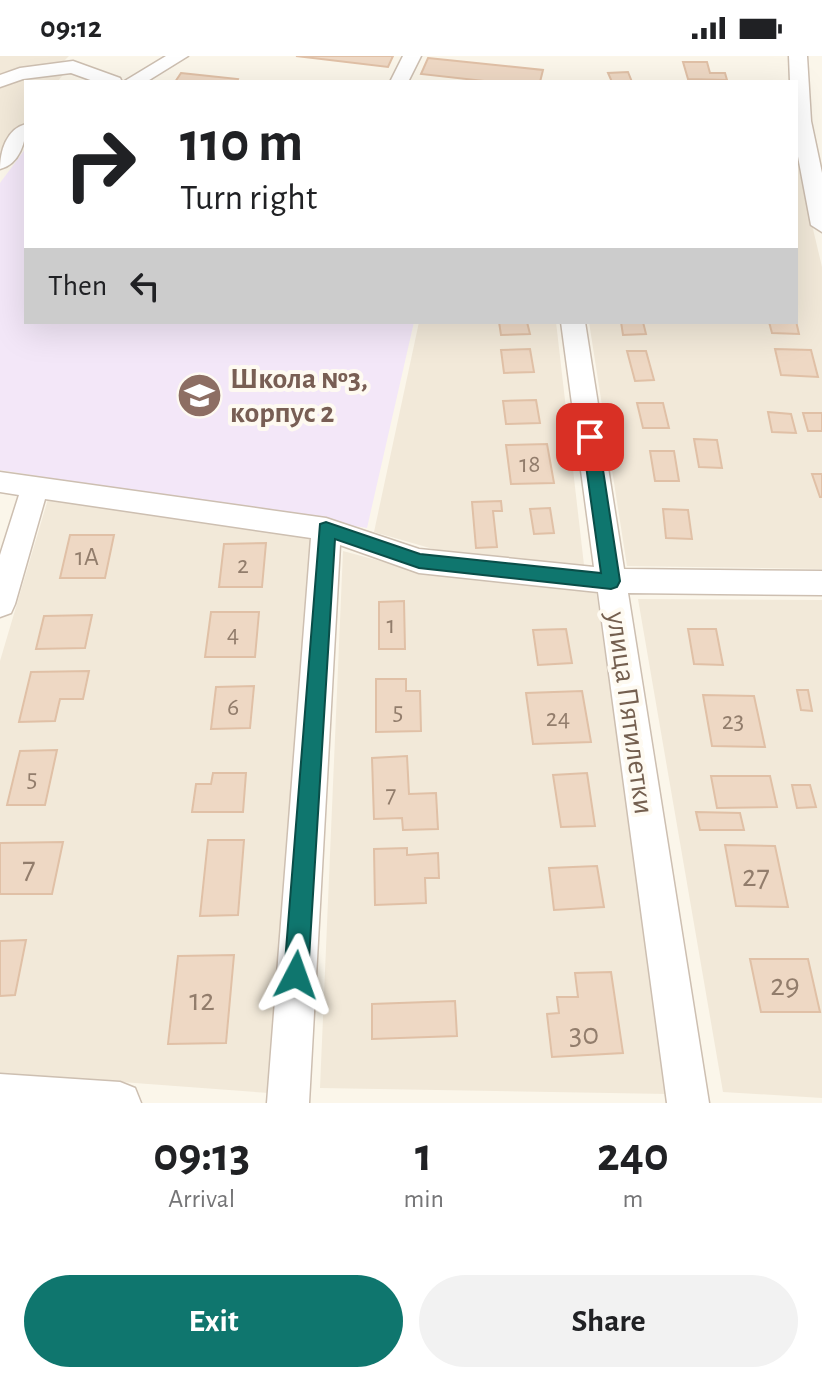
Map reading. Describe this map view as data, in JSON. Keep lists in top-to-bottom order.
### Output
{
  "streets": {
    "street": ["улица Пятилетки"]
  },
  "places": {
    "school or university": ["Школа №3, корпус 2"]
  },
  "house_numbers": [
    "18",
    "1А",
    "2",
    "1",
    "4",
    "6",
    "5",
    "24",
    "23",
    "5",
    "7",
    "7",
    "27",
    "29",
    "12",
    "30"
  ],
  "page": {
    "status": "09:12",
    "turn": ["110 m", "Turn right"],
    "then": "Then",
    "eta": [
      "09:13",
      "Arrival",
      "1",
      "min",
      "240",
      "m"
    ],
    "buttons": ["Exit", "Share"]
  }
}
